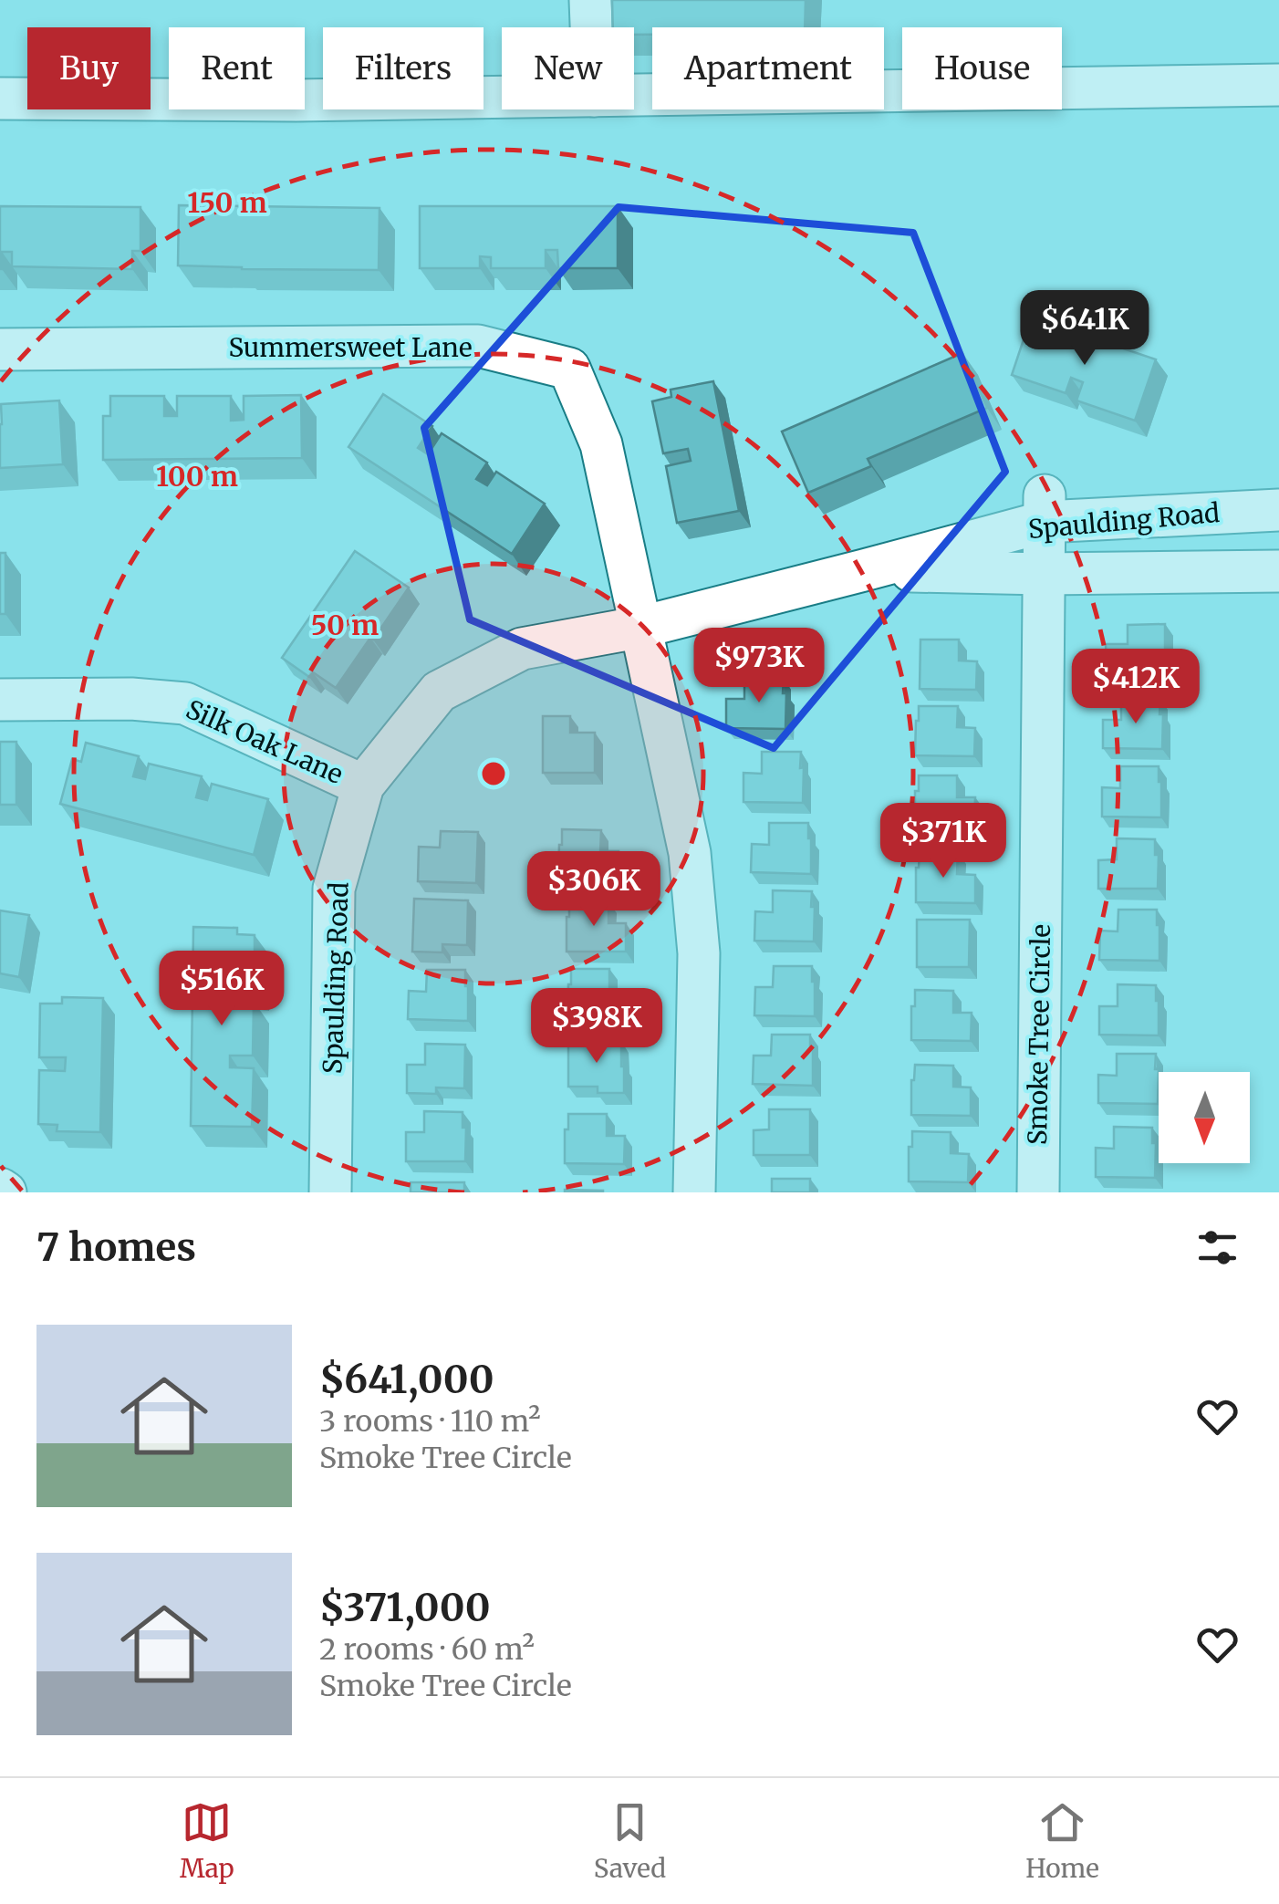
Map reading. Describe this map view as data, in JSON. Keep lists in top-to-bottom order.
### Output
{
  "streets": {
    "street": [
      "Summersweet Lane",
      "Spaulding Road",
      "Silk Oak Lane",
      "Smoke Tree Circle"
    ]
  },
  "crossings": [
    ["Summersweet Lane", "Spaulding Road"],
    ["Spaulding Road", "Silk Oak Lane"],
    ["Spaulding Road", "Smoke Tree Circle"]
  ],
  "north": "bottom",
  "page": {
    "chip": [
      "Buy",
      "Rent",
      "Filters",
      "New",
      "Apartment",
      "House"
    ],
    "price": [
      "$641K",
      "$973K",
      "$412K",
      "$371K",
      "$306K",
      "$516K",
      "$398K"
    ],
    "heading": "7 homes",
    "list": [
      {
        "name": "$641,000",
        "note": "3 rooms · 110 m² · Smoke Tree Circle"
      },
      {
        "name": "$371,000",
        "note": "2 rooms · 60 m² · Smoke Tree Circle"
      }
    ],
    "tabs": ["Map", "Saved", "Home"]
  },
  "rings": ["150 m", "100 m", "50 m"]
}
